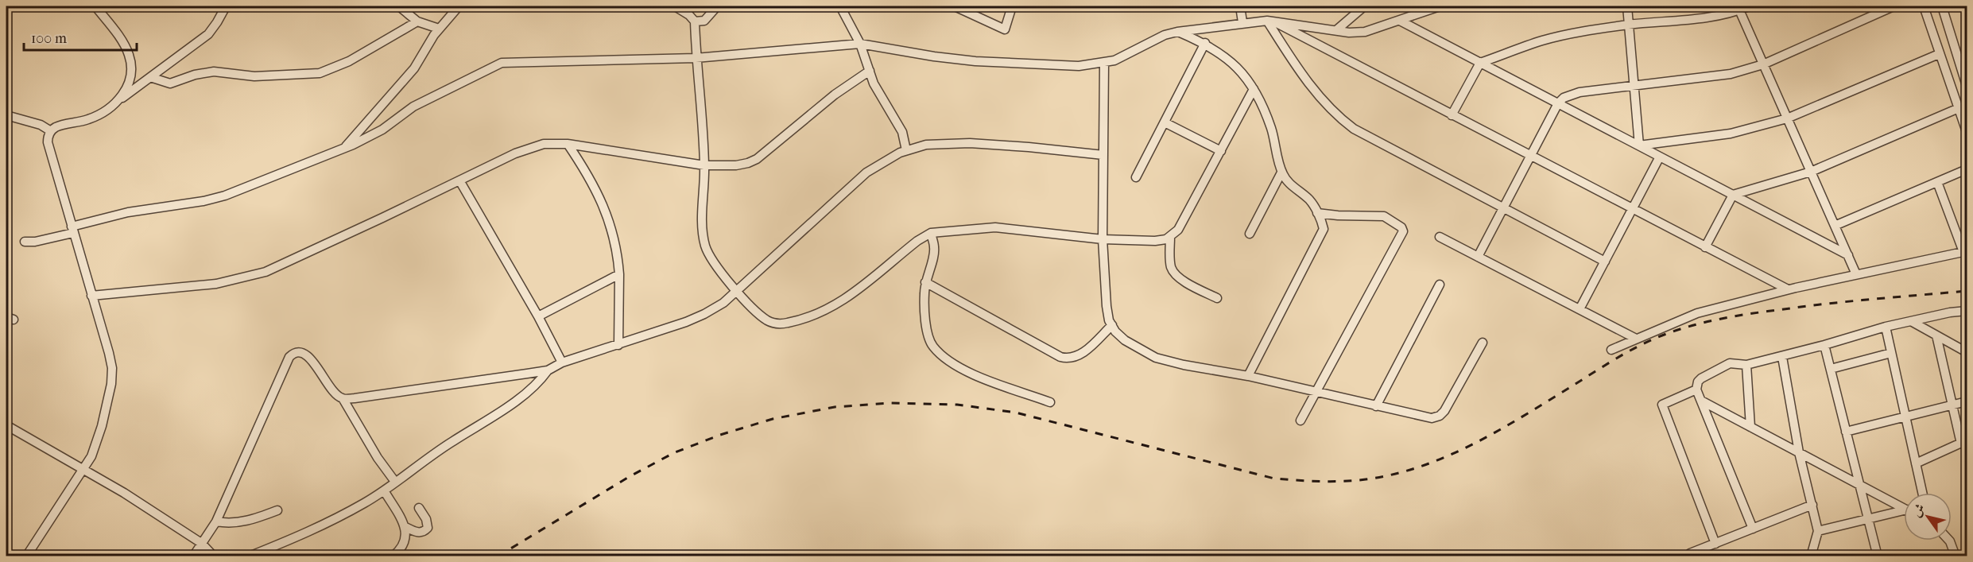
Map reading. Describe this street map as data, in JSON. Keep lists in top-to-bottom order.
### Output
{
  "scale_bar": "100 m",
  "north": "top left"
}
